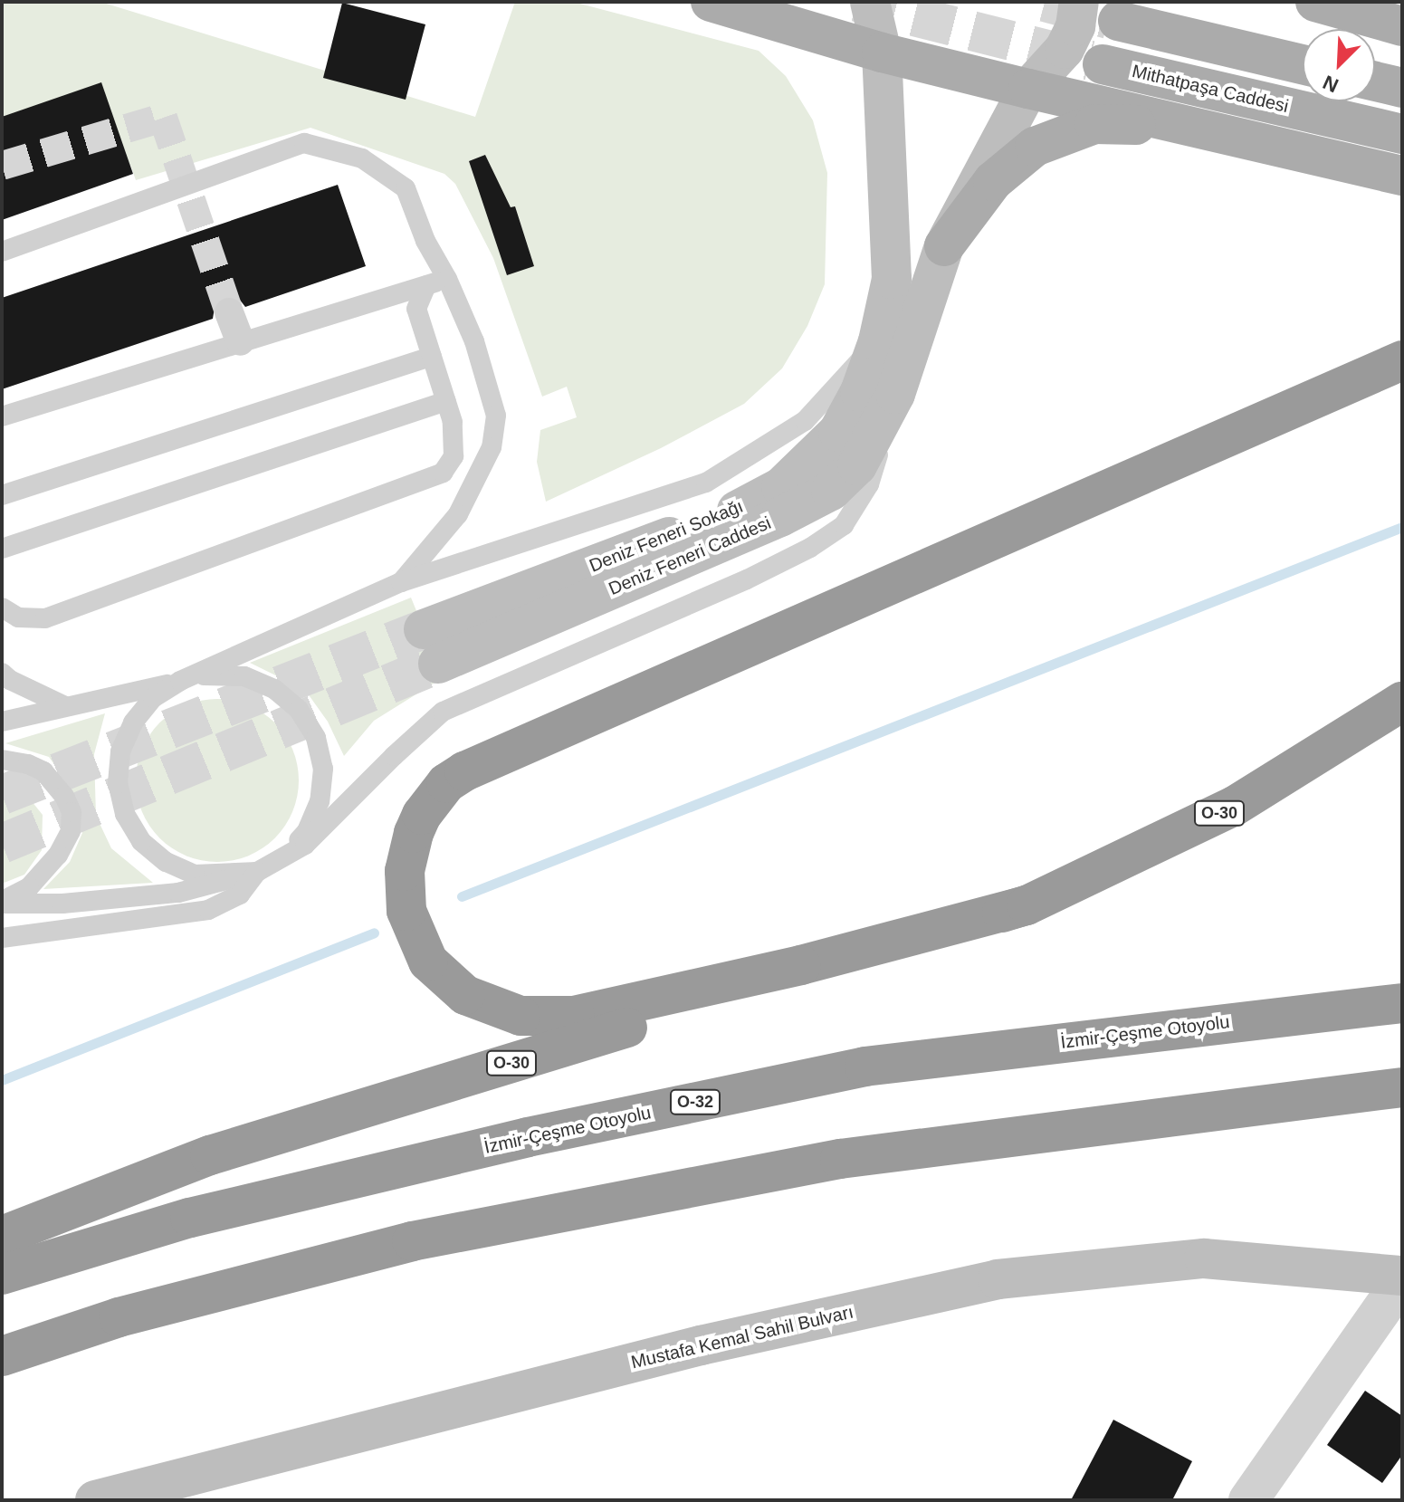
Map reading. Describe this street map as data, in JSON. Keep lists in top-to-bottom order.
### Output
{
  "streets": {
    "highway": ["O-30", "İzmir-Çeşme Otoyolu", "O-32"],
    "main road": [
      "Mithatpaşa Caddesi",
      "Deniz Feneri Sokağı",
      "Deniz Feneri Caddesi",
      "Mustafa Kemal Sahil Bulvarı"
    ]
  },
  "crossings": [
    ["Deniz Feneri Sokağı", "Deniz Feneri Caddesi"]
  ],
  "north": "bottom left"
}
